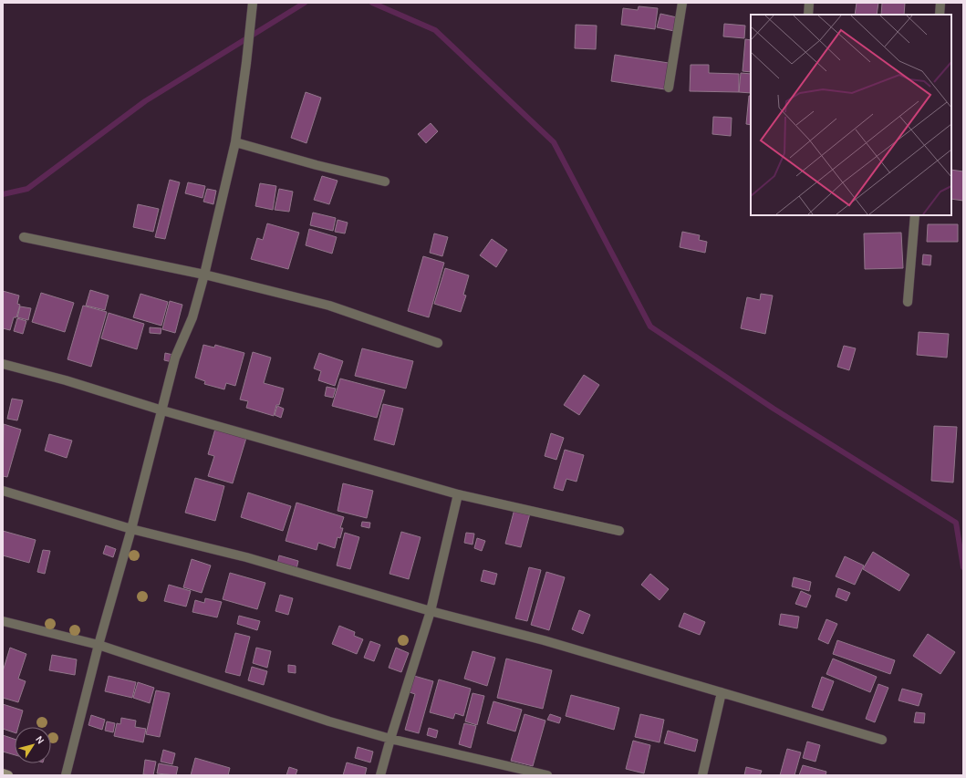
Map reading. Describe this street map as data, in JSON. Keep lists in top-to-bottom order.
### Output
{
  "north": "top right"
}
